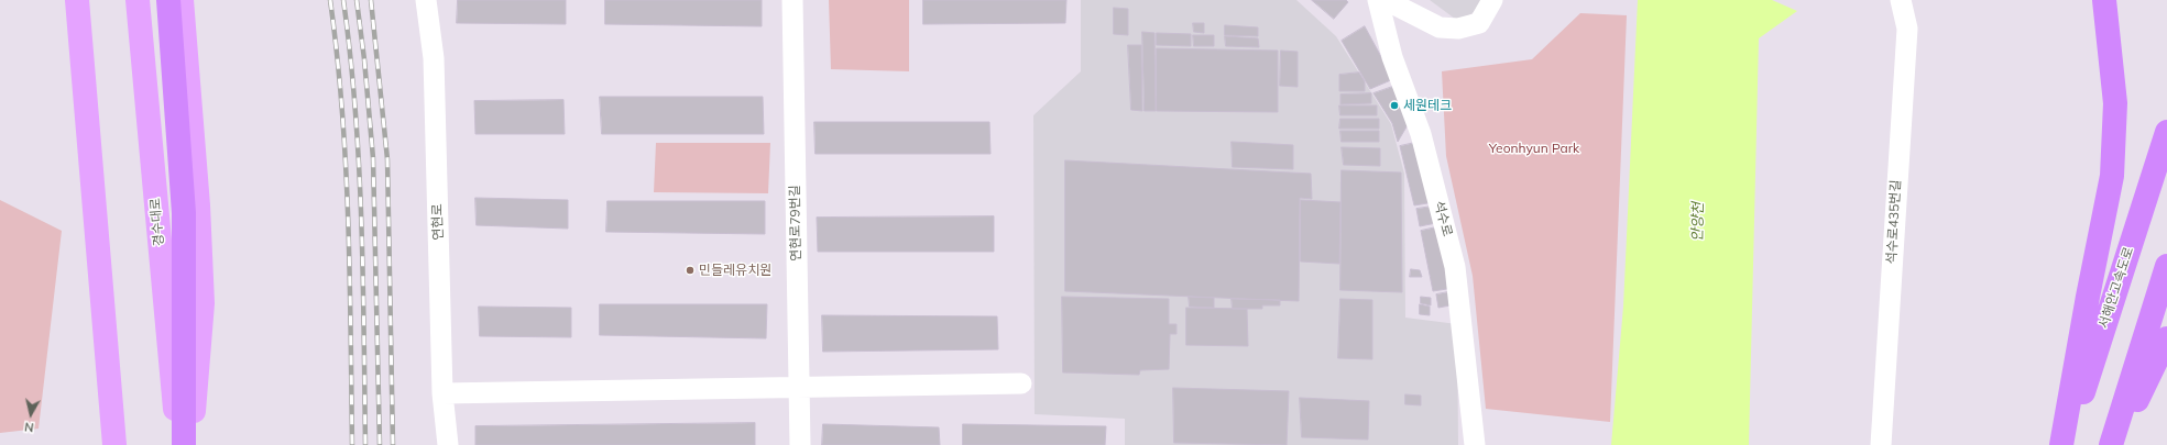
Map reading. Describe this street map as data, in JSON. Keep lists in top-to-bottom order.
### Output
{
  "streets": {
    "highway": ["서해안고속도로"],
    "main road": ["경수대로"],
    "street": [
      "석수로",
      "연현로",
      "석수로435번길",
      "연현로79번길"
    ]
  },
  "water": ["안양천"],
  "parks": ["Yeonhyun Park"],
  "places": ["세원테크", "민들레유치원"],
  "north": "bottom"
}
